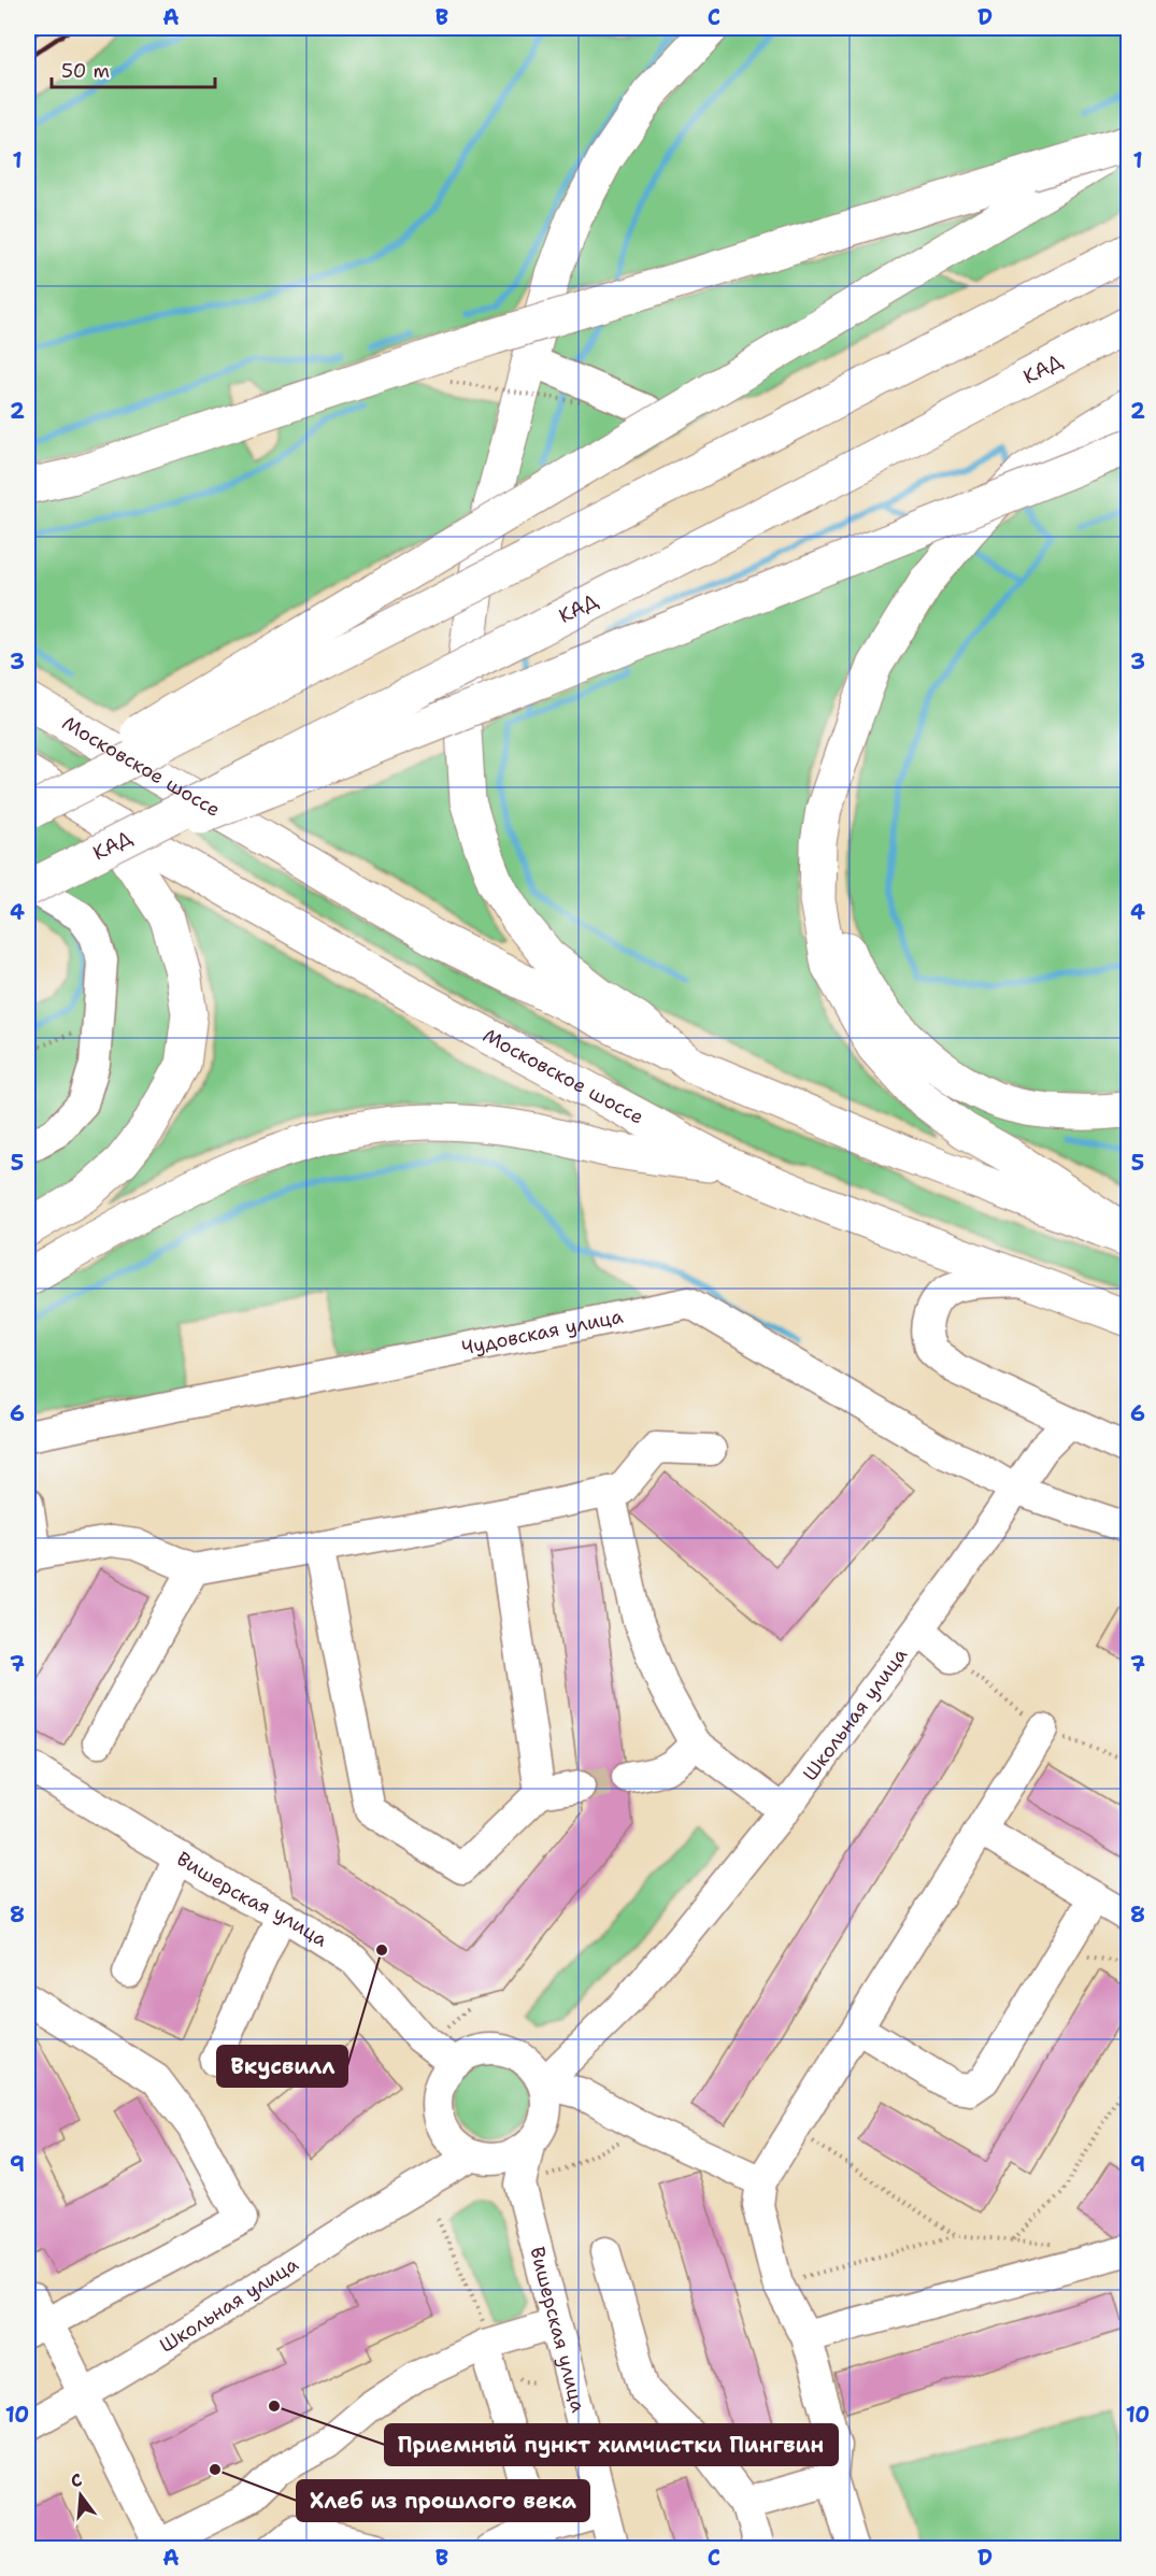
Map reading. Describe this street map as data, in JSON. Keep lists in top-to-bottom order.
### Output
{
  "streets": {
    "main road": ["КАД", "Московское шоссе"],
    "street": ["Чудовская улица", "Школьная улица", "Вишерская улица"]
  },
  "crossings": [
    ["Чудовская улица", "Школьная улица"],
    ["Школьная улица", "Вишерская улица"]
  ],
  "places": ["Вкусвилл", "Приемный пункт химчистки Пингвин", "Хлеб из прошлого века"],
  "scale_bar": "50 m",
  "north": "top",
  "grid": {
    "columns": [
      "A",
      "B",
      "C",
      "D"
    ],
    "rows": [
      "1",
      "2",
      "3",
      "4",
      "5",
      "6",
      "7",
      "8",
      "9",
      "10"
    ]
  }
}
